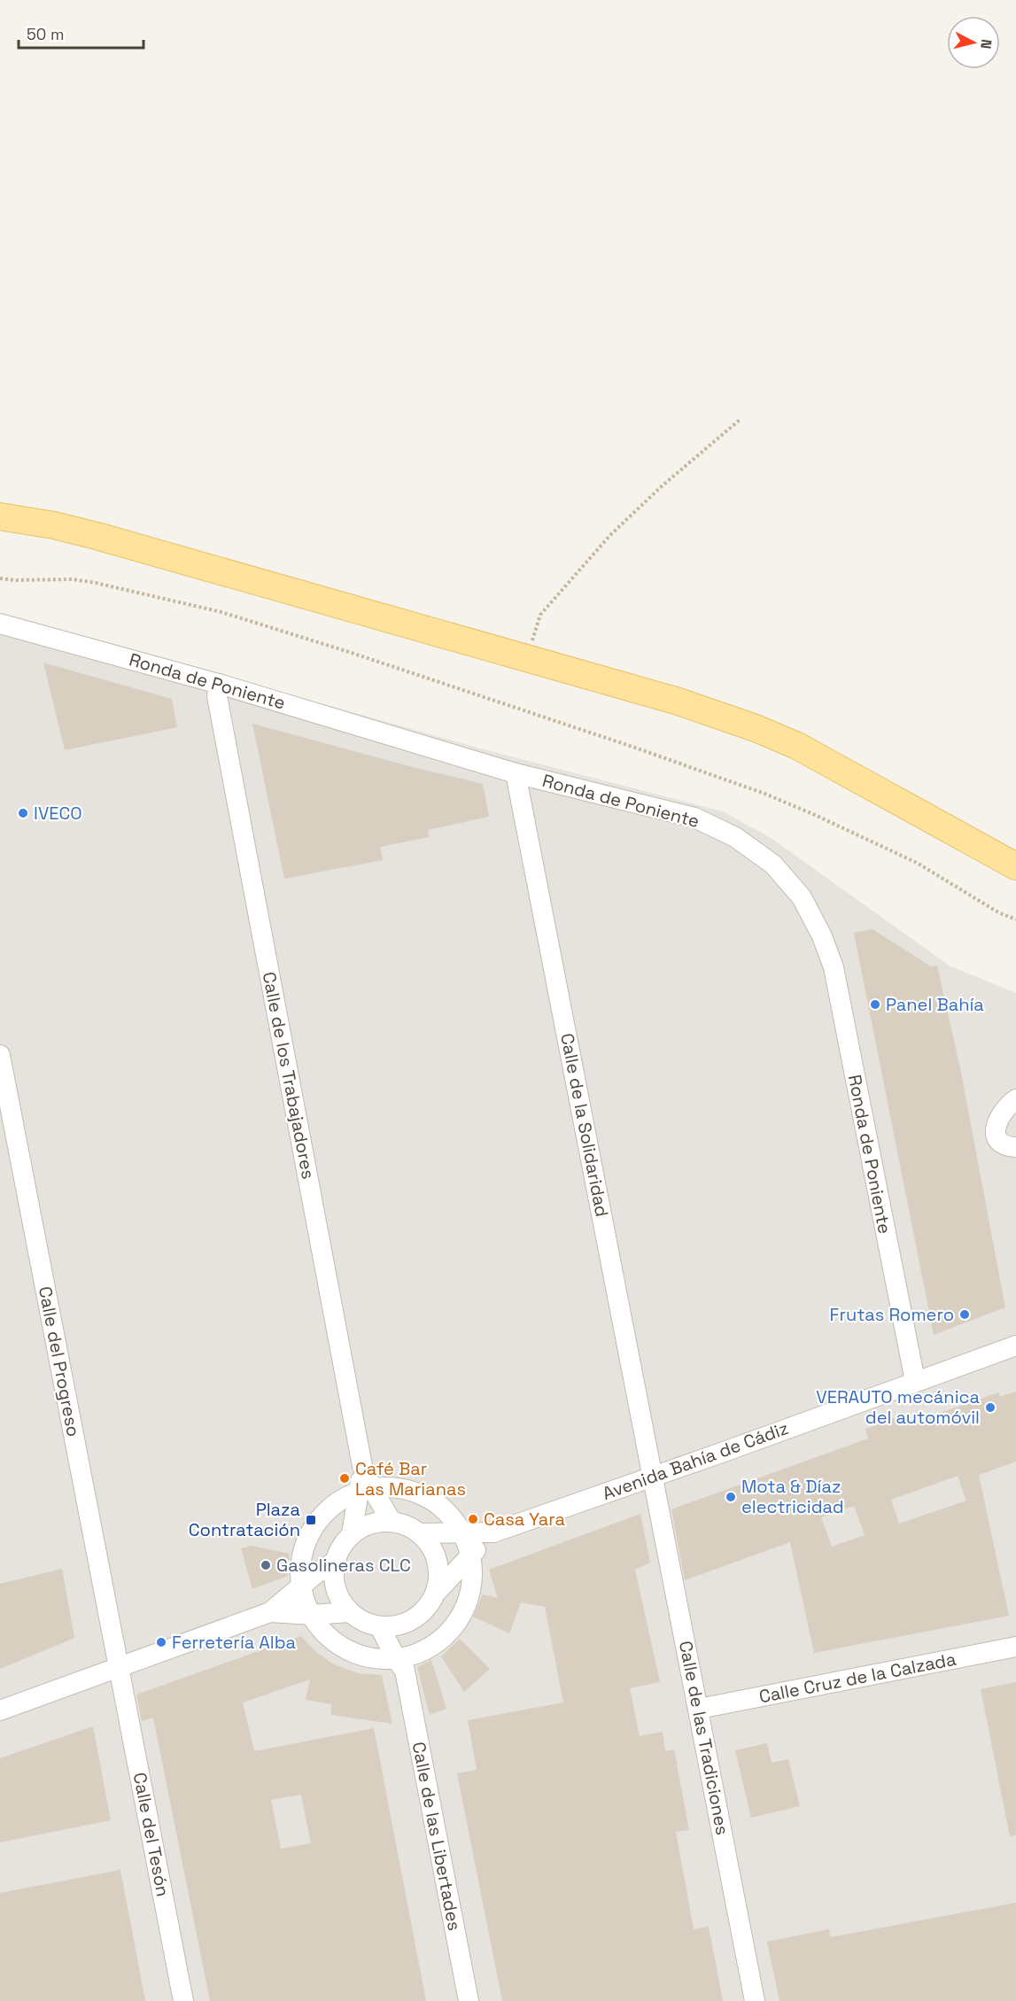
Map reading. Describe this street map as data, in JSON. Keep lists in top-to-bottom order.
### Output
{
  "streets": {
    "street": [
      "Ronda de Poniente",
      "Calle de los Trabajadores",
      "Calle de la Solidaridad",
      "Calle del Progreso",
      "Avenida Bahía de Cádiz",
      "Calle Cruz de la Calzada",
      "Calle de las Tradiciones",
      "Calle del Tesón",
      "Calle de las Libertades"
    ]
  },
  "crossings": [
    ["Ronda de Poniente", "Calle de los Trabajadores"],
    ["Ronda de Poniente", "Calle de la Solidaridad"],
    ["Ronda de Poniente", "Avenida Bahía de Cádiz"],
    ["Calle de los Trabajadores", "Avenida Bahía de Cádiz"],
    ["Calle de los Trabajadores", "Calle de las Libertades"],
    ["Calle de la Solidaridad", "Avenida Bahía de Cádiz"],
    ["Calle de la Solidaridad", "Calle de las Tradiciones"],
    ["Calle del Progreso", "Calle del Tesón"],
    ["Avenida Bahía de Cádiz", "Calle de las Tradiciones"],
    ["Avenida Bahía de Cádiz", "Calle de las Libertades"],
    ["Calle Cruz de la Calzada", "Calle de las Tradiciones"]
  ],
  "places": {
    "other": [
      "IVECO",
      "Panel Bahía",
      "Frutas Romero",
      "VERAUTO mecánica del automóvil",
      "Café Bar Las Marianas",
      "Mota & Díaz electricidad",
      "Casa Yara",
      "Gasolineras CLC",
      "Ferretería Alba"
    ],
    "transit": ["Plaza Contratación"]
  },
  "scale_bar": "50 m",
  "north": "right"
}
